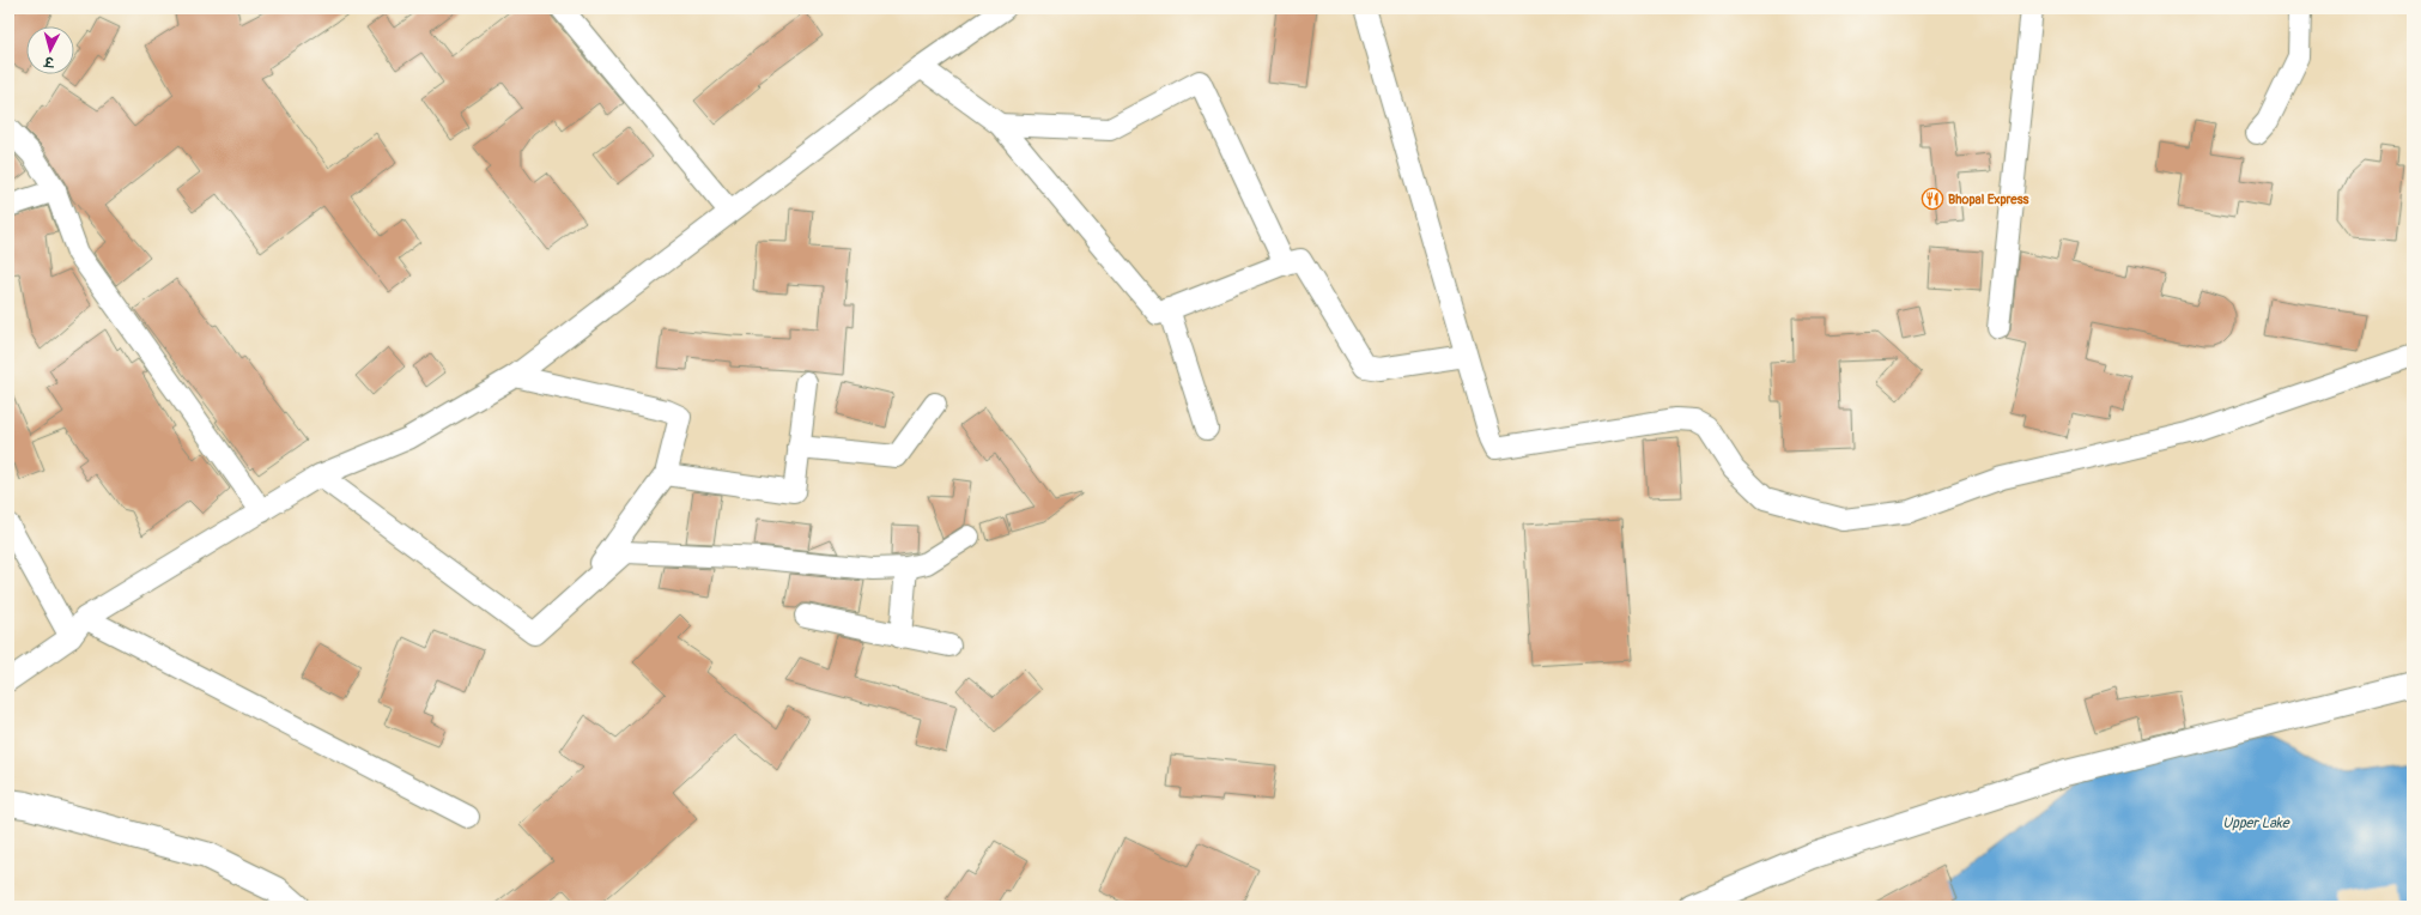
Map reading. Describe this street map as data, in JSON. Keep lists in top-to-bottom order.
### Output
{
  "water": ["Upper Lake"],
  "places": {
    "restaurant": ["Bhopal Express"]
  },
  "north": "bottom"
}
